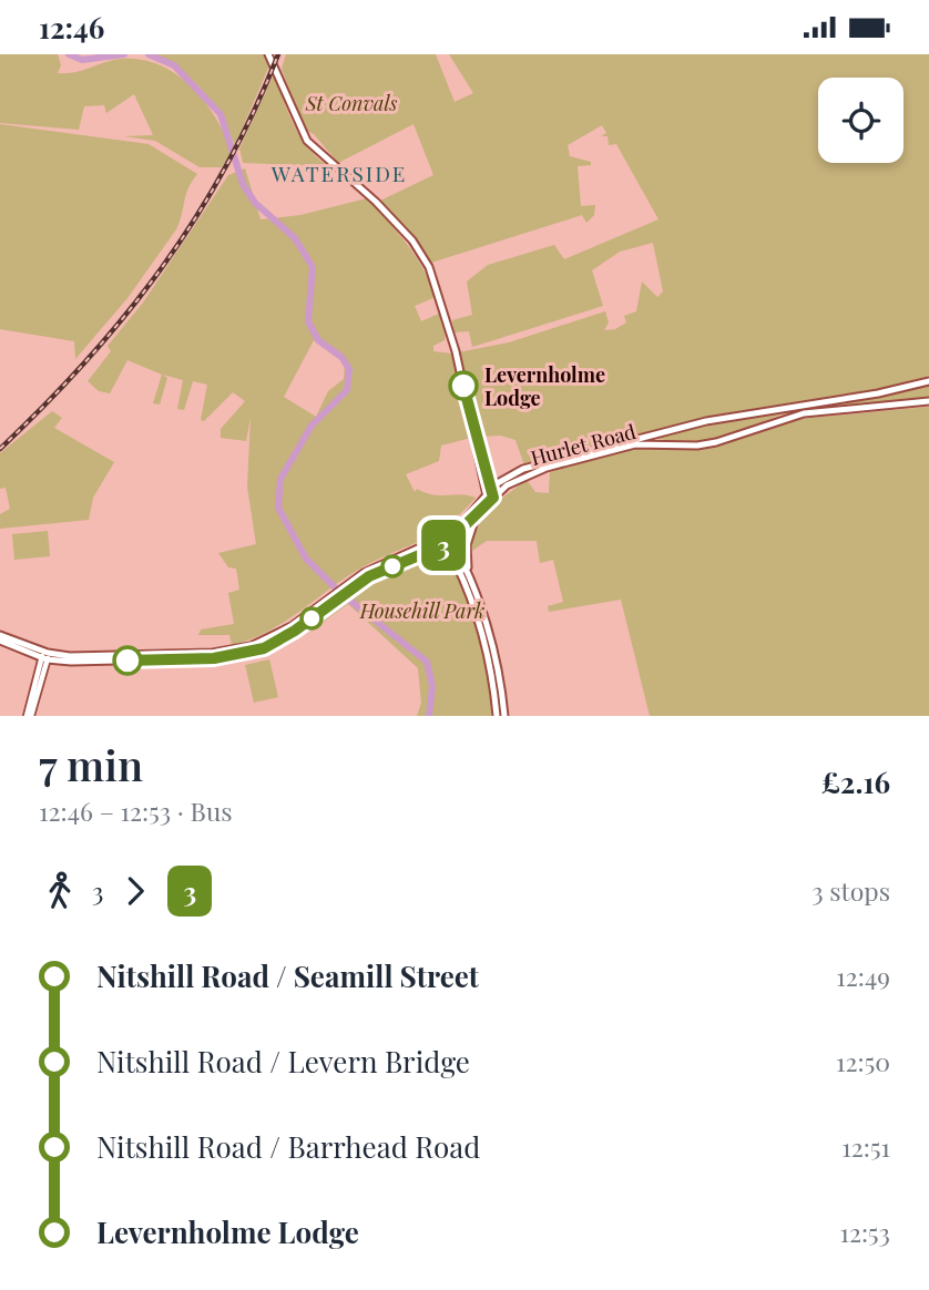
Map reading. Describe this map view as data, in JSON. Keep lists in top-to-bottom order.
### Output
{
  "streets": {
    "main road": ["Hurlet Road"]
  },
  "districts": ["WATERSIDE"],
  "parks": ["St Convals", "Househill Park"],
  "places": ["Levernholme Lodge"],
  "lines": ["bus line 3"],
  "page": {
    "status": "12:46",
    "on_map": "3",
    "heading": ["7 min", "12:46 – 12:53 · Bus", "£2.16"],
    "legs": ["3", "3", "3 stops"],
    "list": [
      {
        "name": "Nitshill Road / Seamill Street",
        "value": "12:49"
      },
      {
        "name": "Nitshill Road / Levern Bridge",
        "value": "12:50"
      },
      {
        "name": "Nitshill Road / Barrhead Road",
        "value": "12:51"
      },
      {
        "name": "Levernholme Lodge",
        "value": "12:53"
      }
    ]
  }
}
